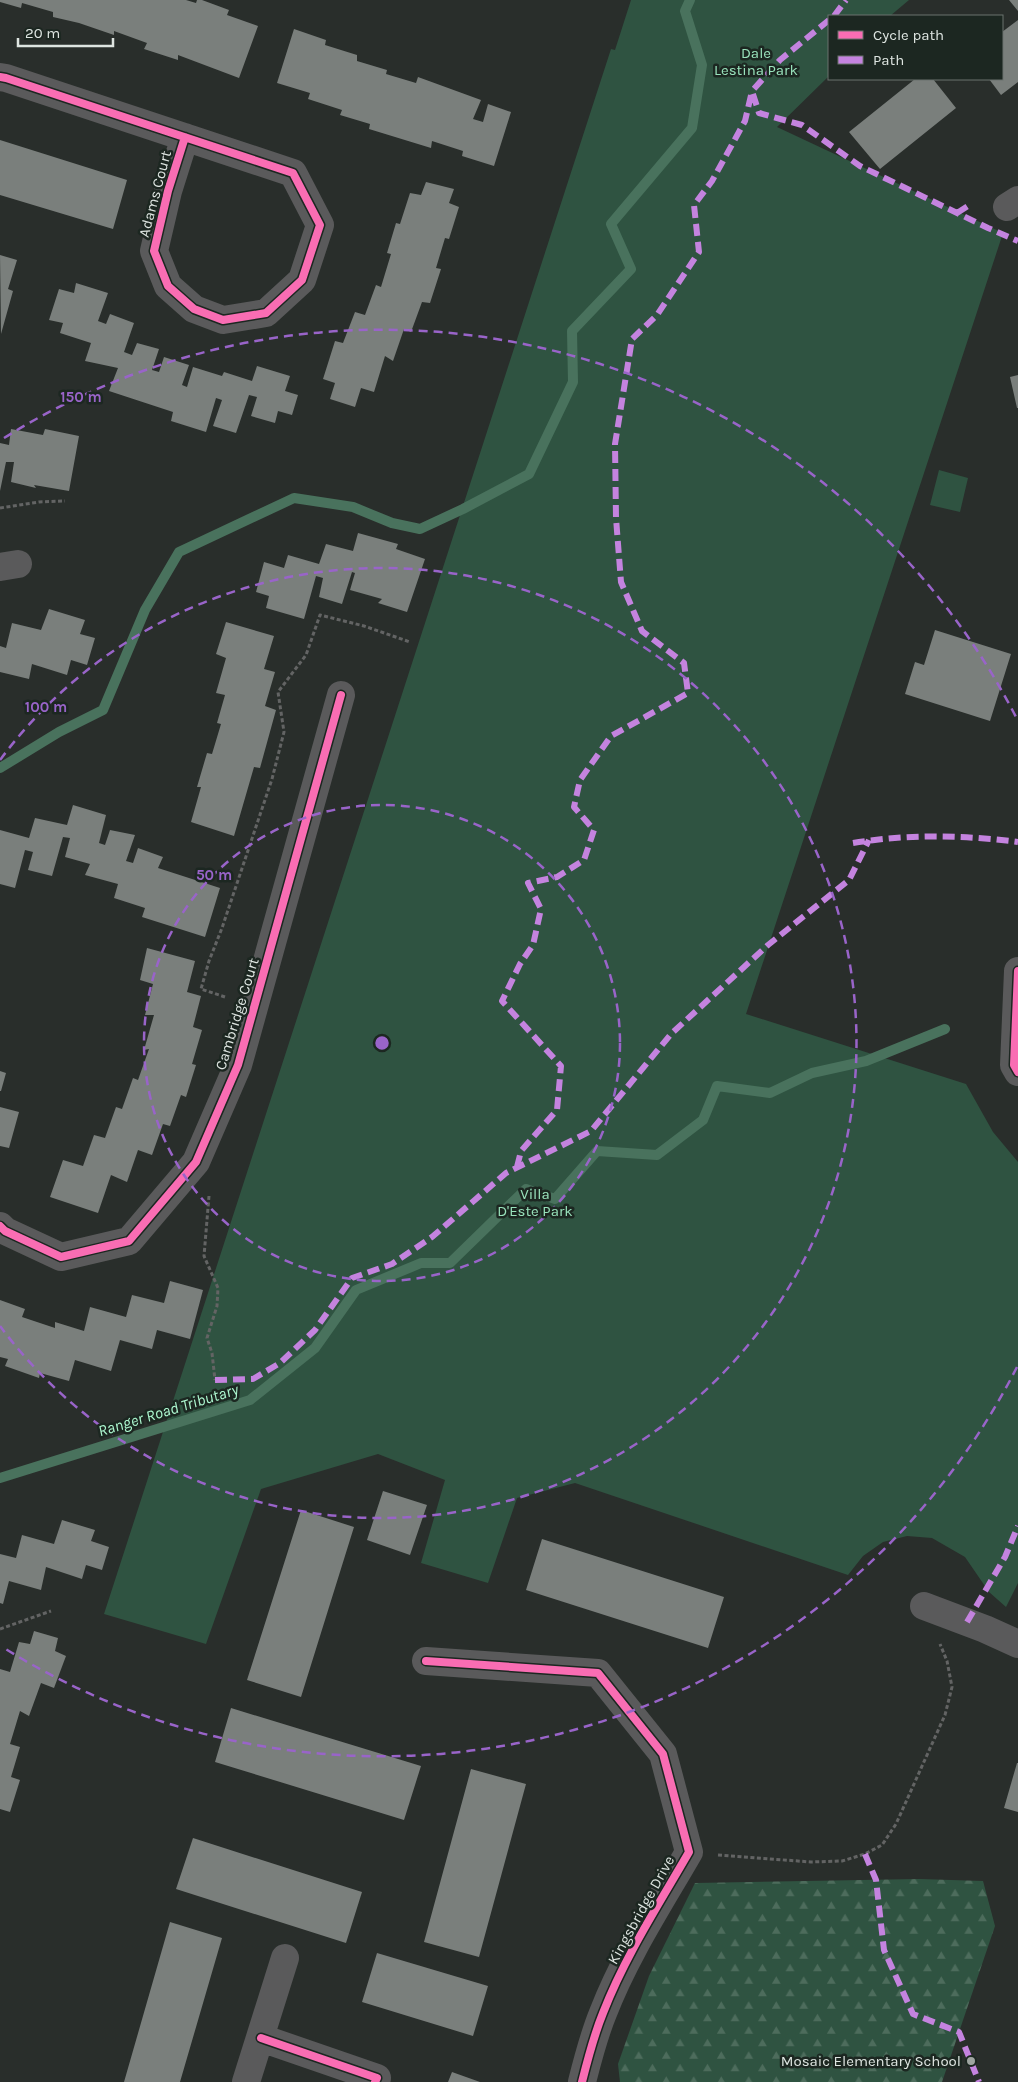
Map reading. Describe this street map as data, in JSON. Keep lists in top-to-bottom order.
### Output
{
  "streets": {
    "street": ["Adams Court", "Cambridge Court", "Kingsbridge Drive"]
  },
  "water": ["Ranger Road Tributary"],
  "parks": ["Dale Lestina Park", "Villa D'Este Park"],
  "places": ["Mosaic Elementary School"],
  "legend": ["Cycle path", "Path"],
  "scale_bar": "20 m",
  "rings": ["150 m", "100 m", "50 m"]
}
